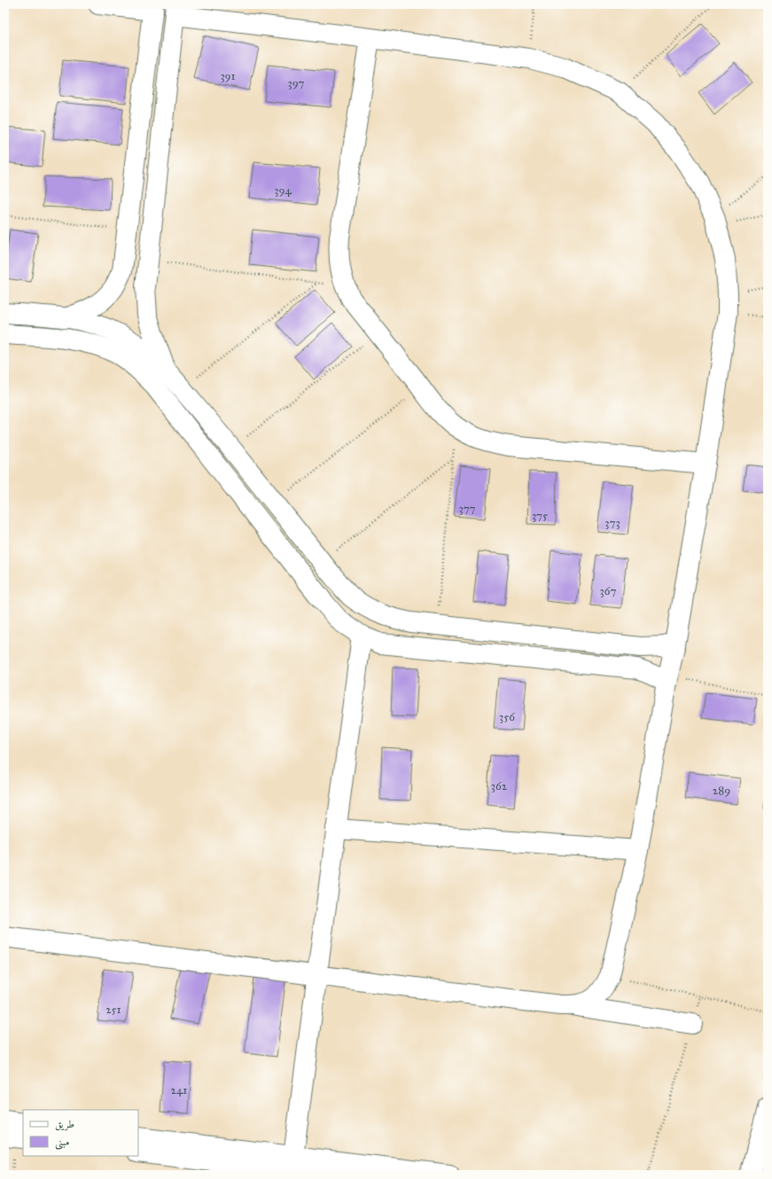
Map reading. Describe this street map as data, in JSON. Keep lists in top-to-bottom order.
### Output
{
  "house_numbers": [
    "391",
    "397",
    "394",
    "377",
    "375",
    "373",
    "367",
    "356",
    "362",
    "289",
    "251",
    "241"
  ],
  "legend": ["طريق", "مبنى"]
}
